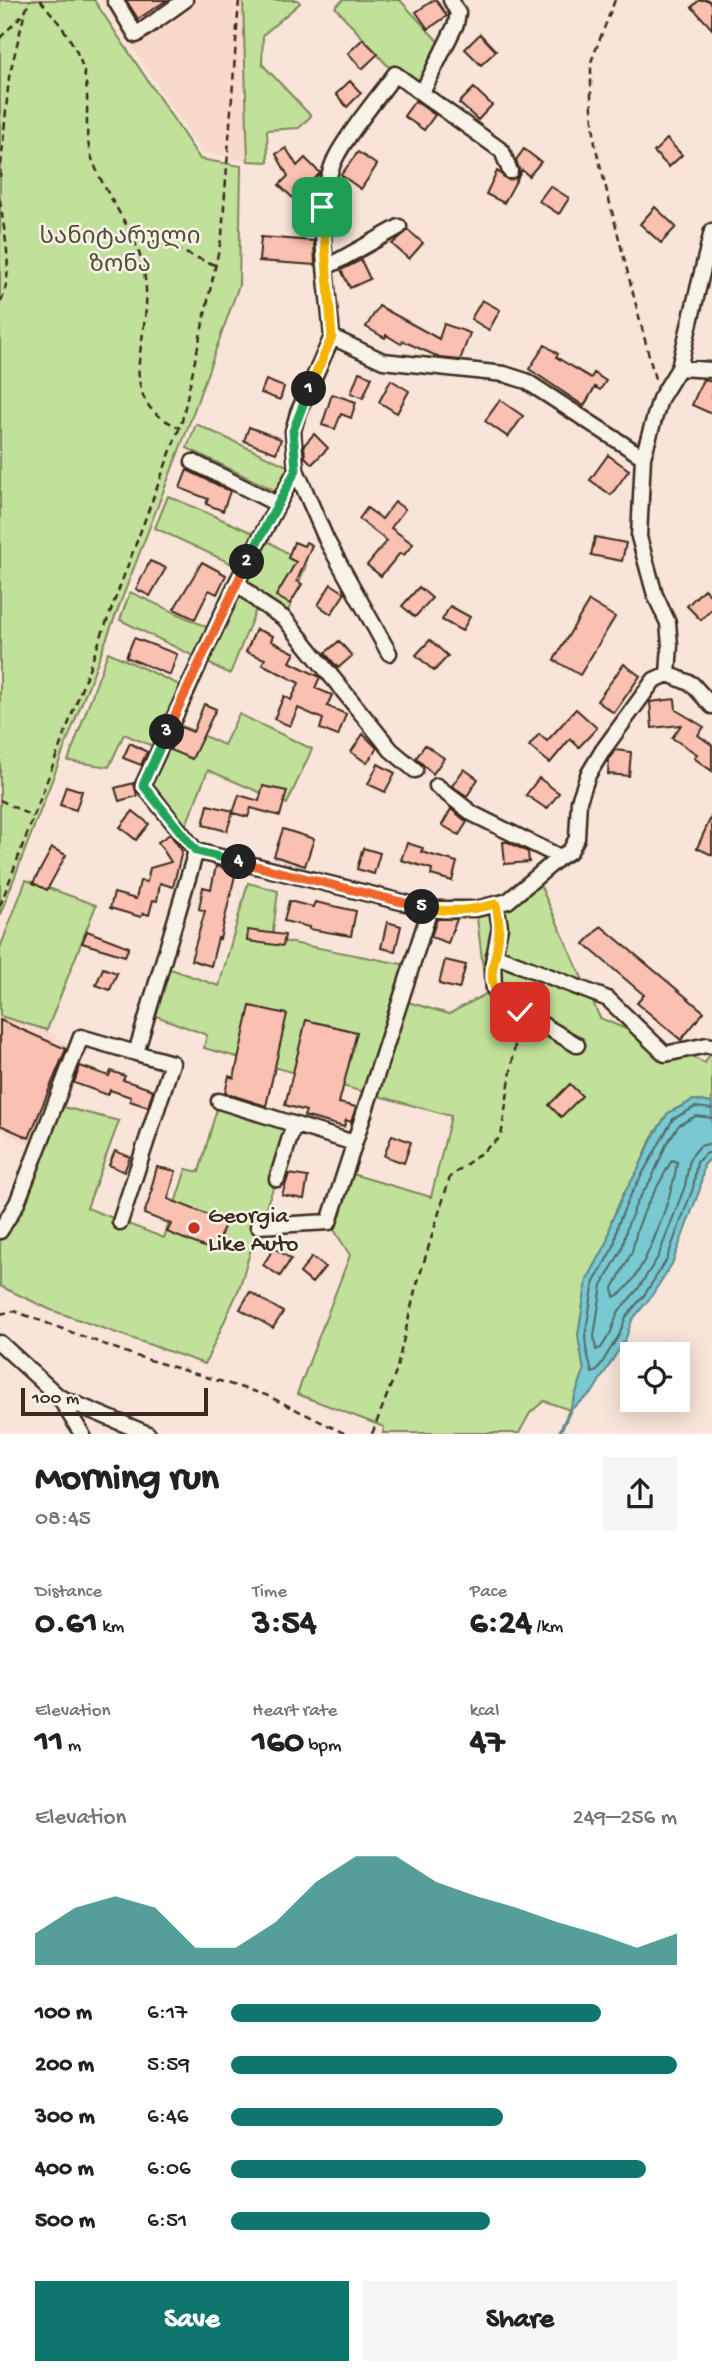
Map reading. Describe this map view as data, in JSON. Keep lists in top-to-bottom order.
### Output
{
  "parks": ["სანიტარული ზონა"],
  "places": ["Georgia Like Auto"],
  "scale_bar": "100 m",
  "page": {
    "pins": [
      "1",
      "2",
      "3",
      "4",
      "5"
    ],
    "scale": "100 m",
    "heading": ["Morning run", "08:45"],
    "stats": [
      ["Distance", "0.61 km"],
      ["Time", "3:54"],
      ["Pace", "6:24 /km"],
      ["Elevation", "11 m"],
      ["Heart rate", "160 bpm"],
      ["kcal", "47"]
    ],
    "chart": ["Elevation", "249–256 m"],
    "list": [
      {
        "name": "100 m",
        "note": "6:17"
      },
      {
        "name": "200 m",
        "note": "5:59"
      },
      {
        "name": "300 m",
        "note": "6:46"
      },
      {
        "name": "400 m",
        "note": "6:06"
      },
      {
        "name": "500 m",
        "note": "6:51"
      }
    ],
    "buttons": ["Save", "Share"]
  }
}
